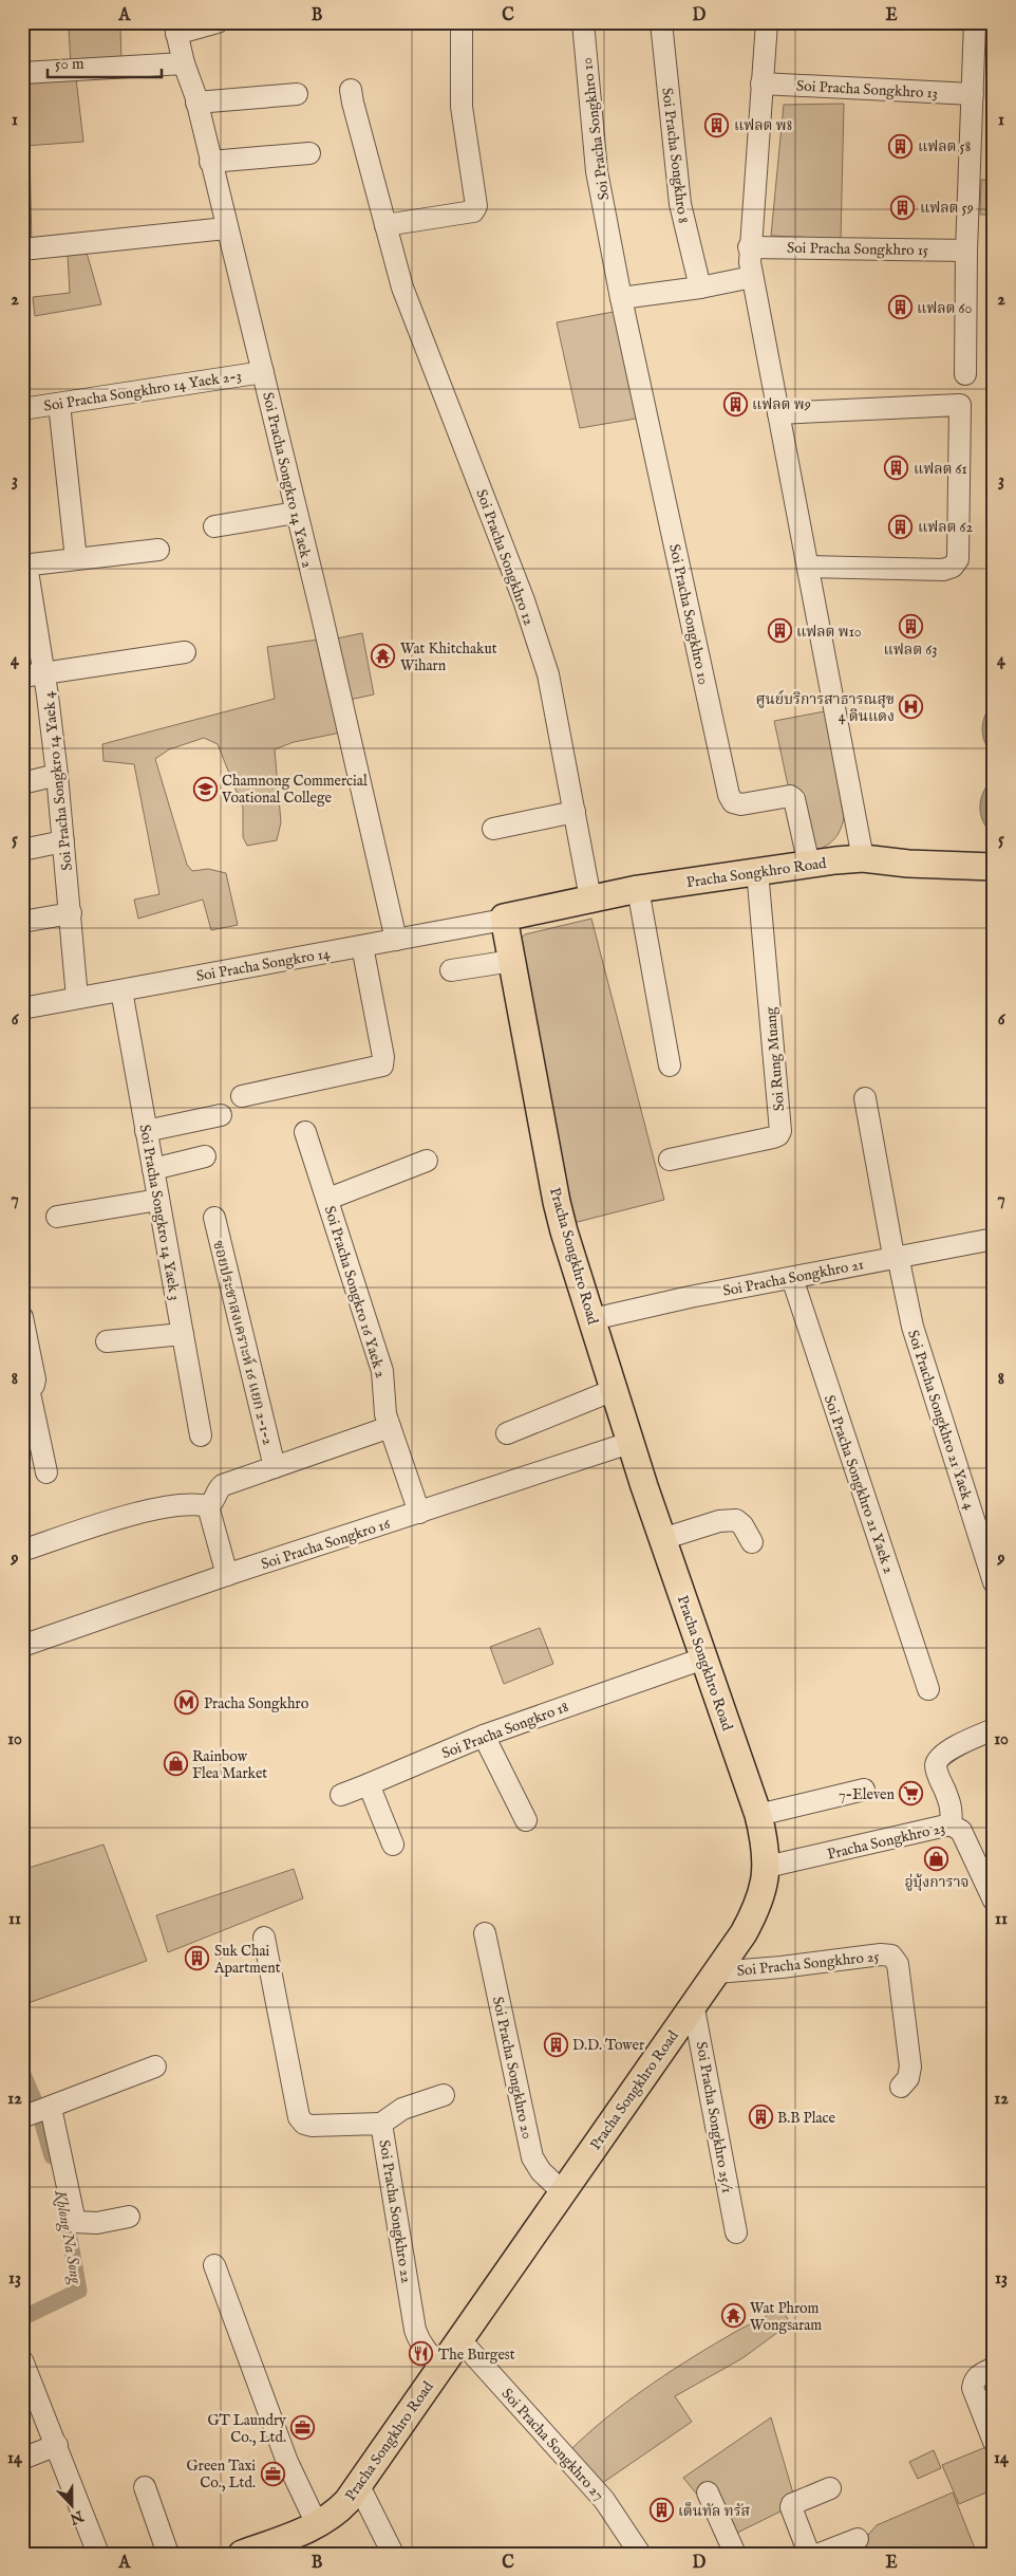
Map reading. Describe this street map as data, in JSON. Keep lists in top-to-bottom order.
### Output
{
  "streets": {
    "main road": ["Pracha Songkhro Road"],
    "street": [
      "Soi Pracha Songkhro 13",
      "Soi Pracha Songkhro 10",
      "Soi Pracha Songkhro 8",
      "Soi Pracha Songkhro 15",
      "Soi Pracha Songkhro 14 Yaek 2-3",
      "Soi Pracha Songkro 14 Yaek 2",
      "Soi Pracha Songkhro 12",
      "Soi Pracha Songkro 14 Yaek 4",
      "Soi Pracha Songkro 14",
      "Soi Rung Muang",
      "Soi Pracha Songkro 14 Yaek 3",
      "Soi Pracha Songkhro 21",
      "Soi Pracha Songkro 16 Yaek 2",
      "ซอยประชาสงเคราะห์ 16 แยก 2-1-2",
      "Soi Pracha Songkhro 21 Yaek 4",
      "Soi Pracha Songkhro 21 Yaek 2",
      "Soi Pracha Songkro 16",
      "Soi Pracha Songkro 18",
      "Pracha Songkhro 23",
      "Soi Pracha Songkhro 25",
      "Soi Pracha Songkhro 20",
      "Soi Pracha Songkhro 25/1",
      "Soi Pracha Songkhro 22",
      "Soi Pracha Songkhro 27"
    ]
  },
  "crossings": [
    ["Soi Pracha Songkhro 10", "Pracha Songkhro Road"],
    ["Soi Pracha Songkhro 14 Yaek 2-3", "Soi Pracha Songkro 14 Yaek 2"],
    ["Soi Pracha Songkro 14 Yaek 2", "Soi Pracha Songkro 14"],
    ["Soi Pracha Songkhro 12", "Pracha Songkhro Road"],
    ["Soi Pracha Songkro 14 Yaek 4", "Soi Pracha Songkro 14"],
    ["Pracha Songkhro Road", "Soi Pracha Songkro 14"],
    ["Pracha Songkhro Road", "Soi Rung Muang"],
    ["Pracha Songkhro Road", "Soi Pracha Songkhro 21"],
    ["Pracha Songkhro Road", "Soi Pracha Songkro 16"],
    ["Pracha Songkhro Road", "Soi Pracha Songkro 18"],
    ["Pracha Songkhro Road", "Pracha Songkhro 23"],
    ["Pracha Songkhro Road", "Soi Pracha Songkhro 25"],
    ["Pracha Songkhro Road", "Soi Pracha Songkhro 20"],
    ["Pracha Songkhro Road", "Soi Pracha Songkhro 25/1"],
    ["Pracha Songkhro Road", "Soi Pracha Songkhro 22"],
    ["Pracha Songkhro Road", "Soi Pracha Songkhro 27"],
    ["Soi Pracha Songkro 14", "Soi Pracha Songkro 14 Yaek 3"],
    ["Soi Pracha Songkhro 21", "Soi Pracha Songkhro 21 Yaek 4"],
    ["Soi Pracha Songkhro 21", "Soi Pracha Songkhro 21 Yaek 2"],
    ["Soi Pracha Songkro 16 Yaek 2", "Soi Pracha Songkro 16"]
  ],
  "water": ["Khlong Na Song"],
  "places": {
    "building": [
      "แฟลต พ8",
      "แฟลต 58",
      "แฟลต 59",
      "แฟลต 60",
      "แฟลต พ9",
      "แฟลต 61",
      "แฟลต 62",
      "แฟลต 63",
      "แฟลต พ10",
      "Suk Chai Apartment",
      "D.D. Tower",
      "B.B Place",
      "เด็นทัล ทรัส"
    ],
    "temple": ["Wat Khitchakut Wiharn", "Wat Phrom Wongsaram"],
    "hospital": ["ศูนย์บริการสาธารณสุข 4 ดินแดง"],
    "school or university": ["Chamnong Commercial Voational College"],
    "metro station": ["Pracha Songkhro"],
    "shop": ["Rainbow Flea Market", "อู่บุ้งการาจ"],
    "supermarket": ["7-Eleven"],
    "restaurant": ["The Burgest"],
    "office": ["GT Laundry Co., Ltd.", "Green Taxi Co., Ltd."]
  },
  "scale_bar": "50 m",
  "north": "bottom",
  "grid": {
    "columns": [
      "A",
      "B",
      "C",
      "D",
      "E"
    ],
    "rows": [
      "1",
      "2",
      "3",
      "4",
      "5",
      "6",
      "7",
      "8",
      "9",
      "10",
      "11",
      "12",
      "13",
      "14"
    ]
  }
}
